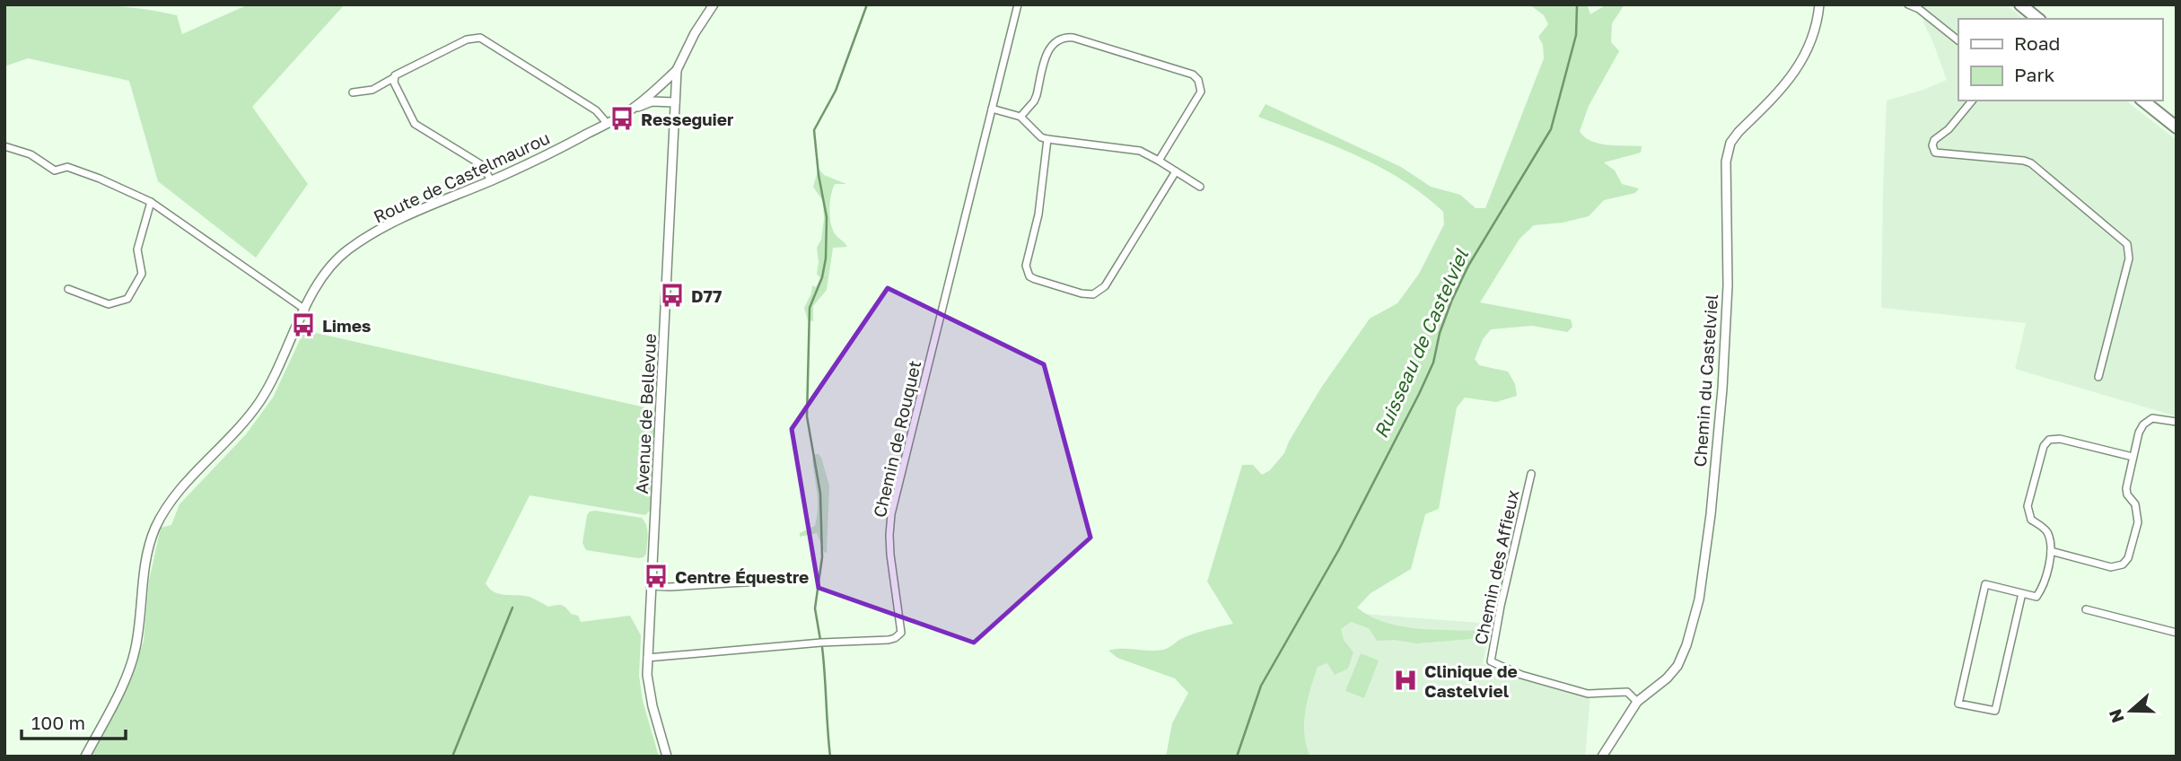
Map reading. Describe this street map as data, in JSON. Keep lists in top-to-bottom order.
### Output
{
  "streets": {
    "street": [
      "Route de Castelmaurou",
      "Chemin du Castelviel",
      "Avenue de Bellevue",
      "Chemin de Rouquet",
      "Chemin des Affieux"
    ]
  },
  "crossings": [
    ["Route de Castelmaurou", "Avenue de Bellevue"],
    ["Chemin du Castelviel", "Chemin des Affieux"],
    ["Avenue de Bellevue", "Chemin de Rouquet"]
  ],
  "water": ["Ruisseau de Castelviel"],
  "places": {
    "bus stop": [
      "Resseguier",
      "D77",
      "Limes",
      "Centre Équestre"
    ],
    "hospital": ["Clinique de Castelviel"]
  },
  "legend": ["Road", "Park"],
  "scale_bar": "100 m",
  "north": "left"
}
